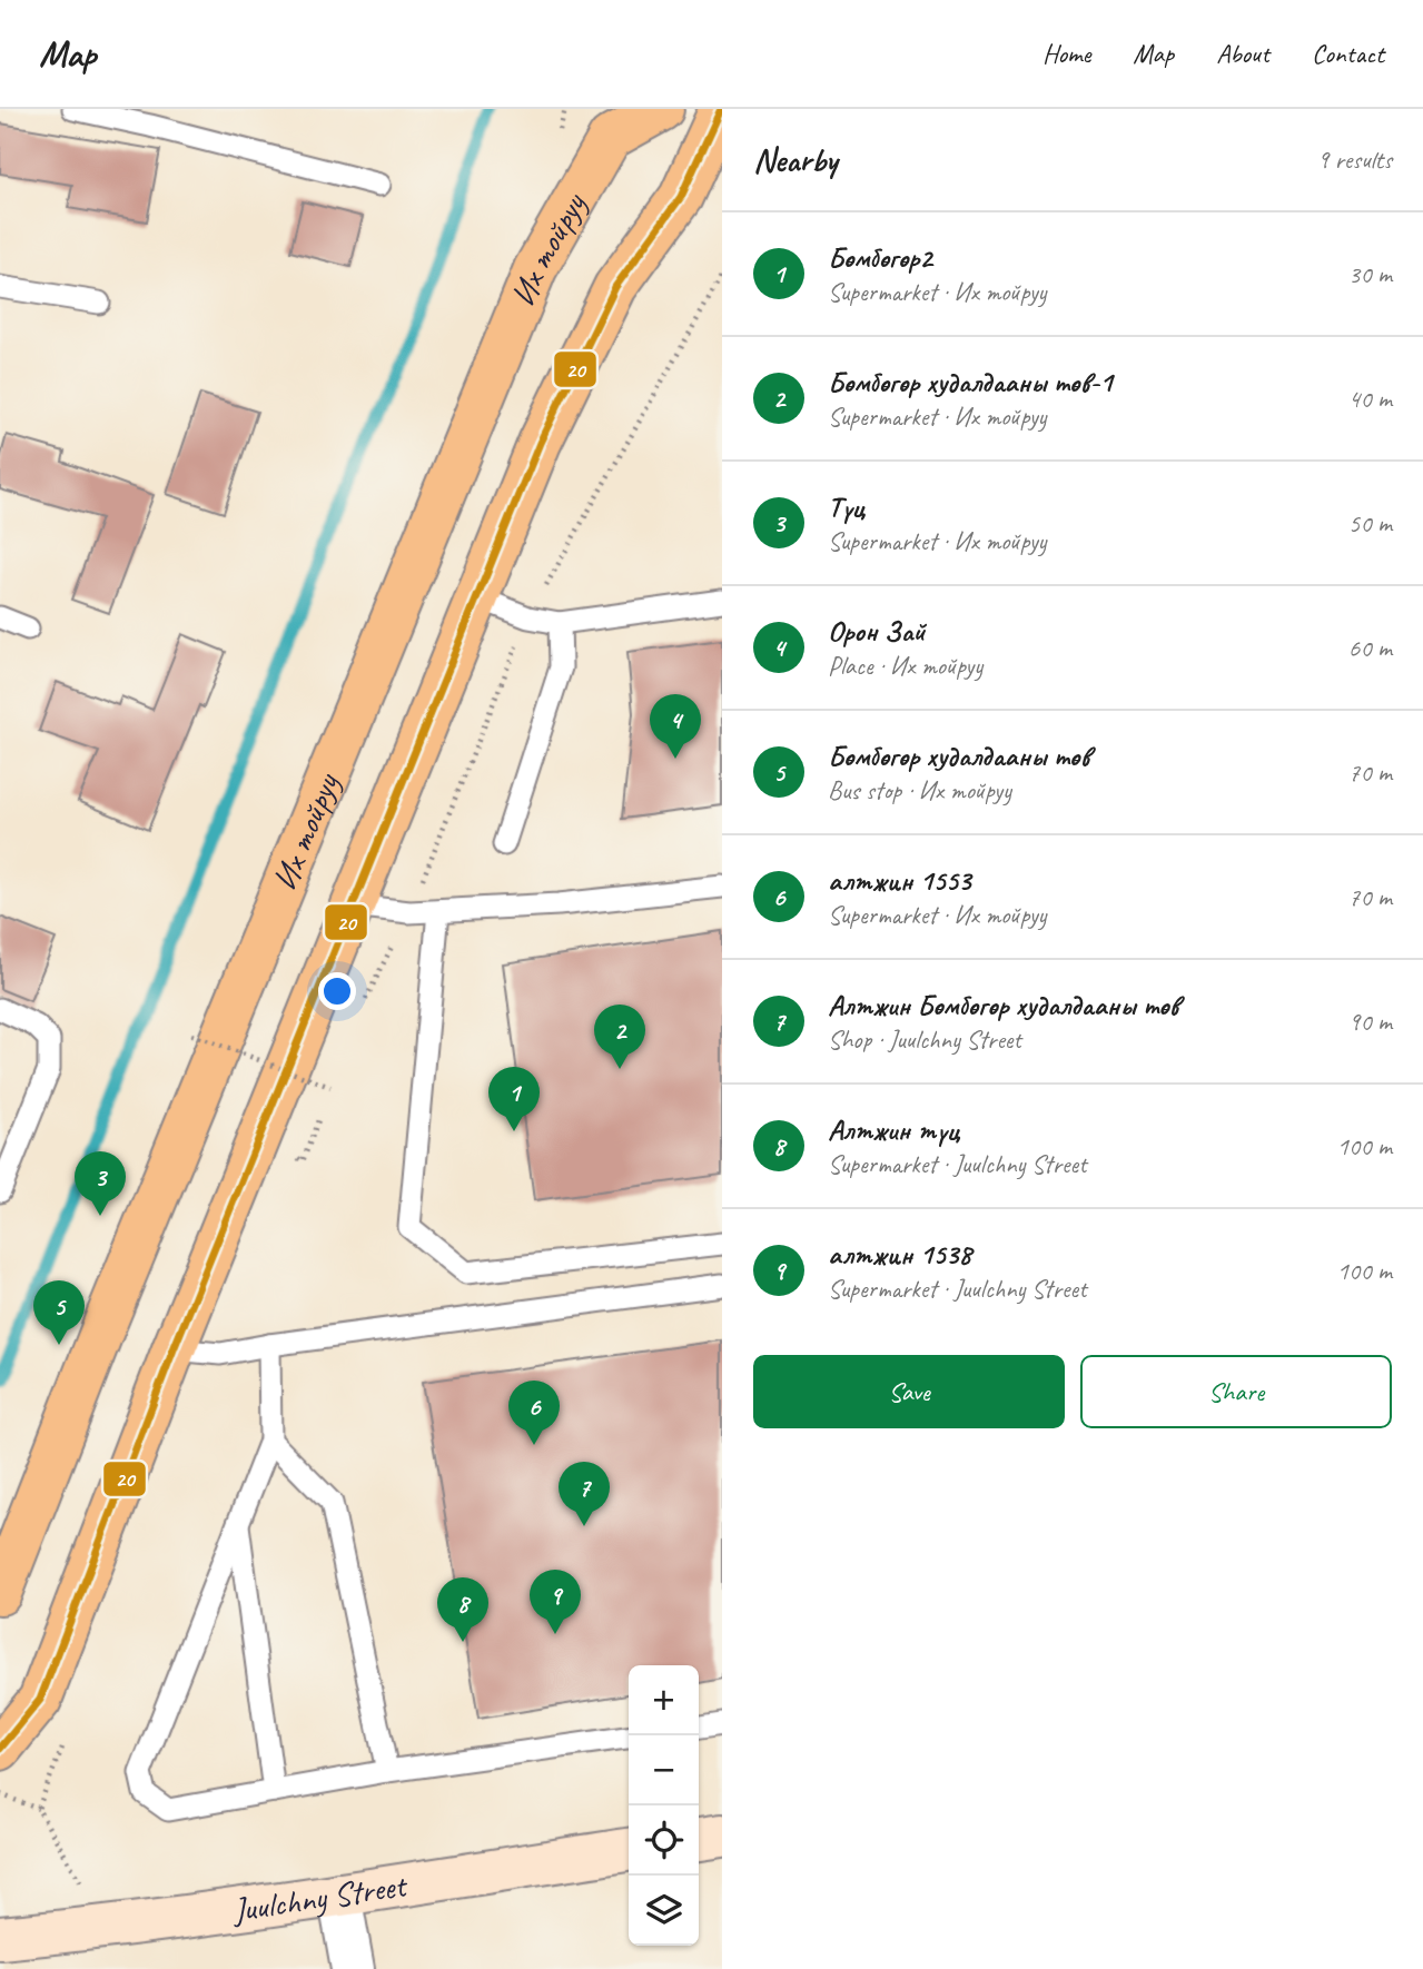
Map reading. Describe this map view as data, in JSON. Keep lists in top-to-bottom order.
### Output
{
  "streets": {
    "main road": ["Их тойруу", "Juulchny Street"]
  },
  "lines": ["transit line 20"],
  "page": {
    "header": "Map",
    "nav": [
      "Home",
      "Map",
      "About",
      "Contact"
    ],
    "heading": ["Nearby", "9 results"],
    "list": [
      {
        "mark": "1",
        "name": "Бөмбөгөр2",
        "note": "Supermarket · Их тойруу",
        "value": "30 m"
      },
      {
        "mark": "2",
        "name": "Бөмбөгөр худалдааны төв-1",
        "note": "Supermarket · Их тойруу",
        "value": "40 m"
      },
      {
        "mark": "3",
        "name": "Түц",
        "note": "Supermarket · Их тойруу",
        "value": "50 m"
      },
      {
        "mark": "4",
        "name": "Орон Зай",
        "note": "Place · Их тойруу",
        "value": "60 m"
      },
      {
        "mark": "5",
        "name": "Бөмбөгөр худалдааны төв",
        "note": "Bus stop · Их тойруу",
        "value": "70 m"
      },
      {
        "mark": "6",
        "name": "алтжин 1553",
        "note": "Supermarket · Их тойруу",
        "value": "70 m"
      },
      {
        "mark": "7",
        "name": "Алтжин Бөмбөгөр худалдааны төв",
        "note": "Shop · Juulchny Street",
        "value": "90 m"
      },
      {
        "mark": "8",
        "name": "Алтжин түц",
        "note": "Supermarket · Juulchny Street",
        "value": "100 m"
      },
      {
        "mark": "9",
        "name": "алтжин 1538",
        "note": "Supermarket · Juulchny Street",
        "value": "100 m"
      }
    ],
    "pins": [
      "4",
      "2",
      "1",
      "3",
      "5",
      "6",
      "7",
      "9",
      "8"
    ],
    "buttons": ["Save", "Share"],
    "map_buttons": ["+", "−"]
  }
}
